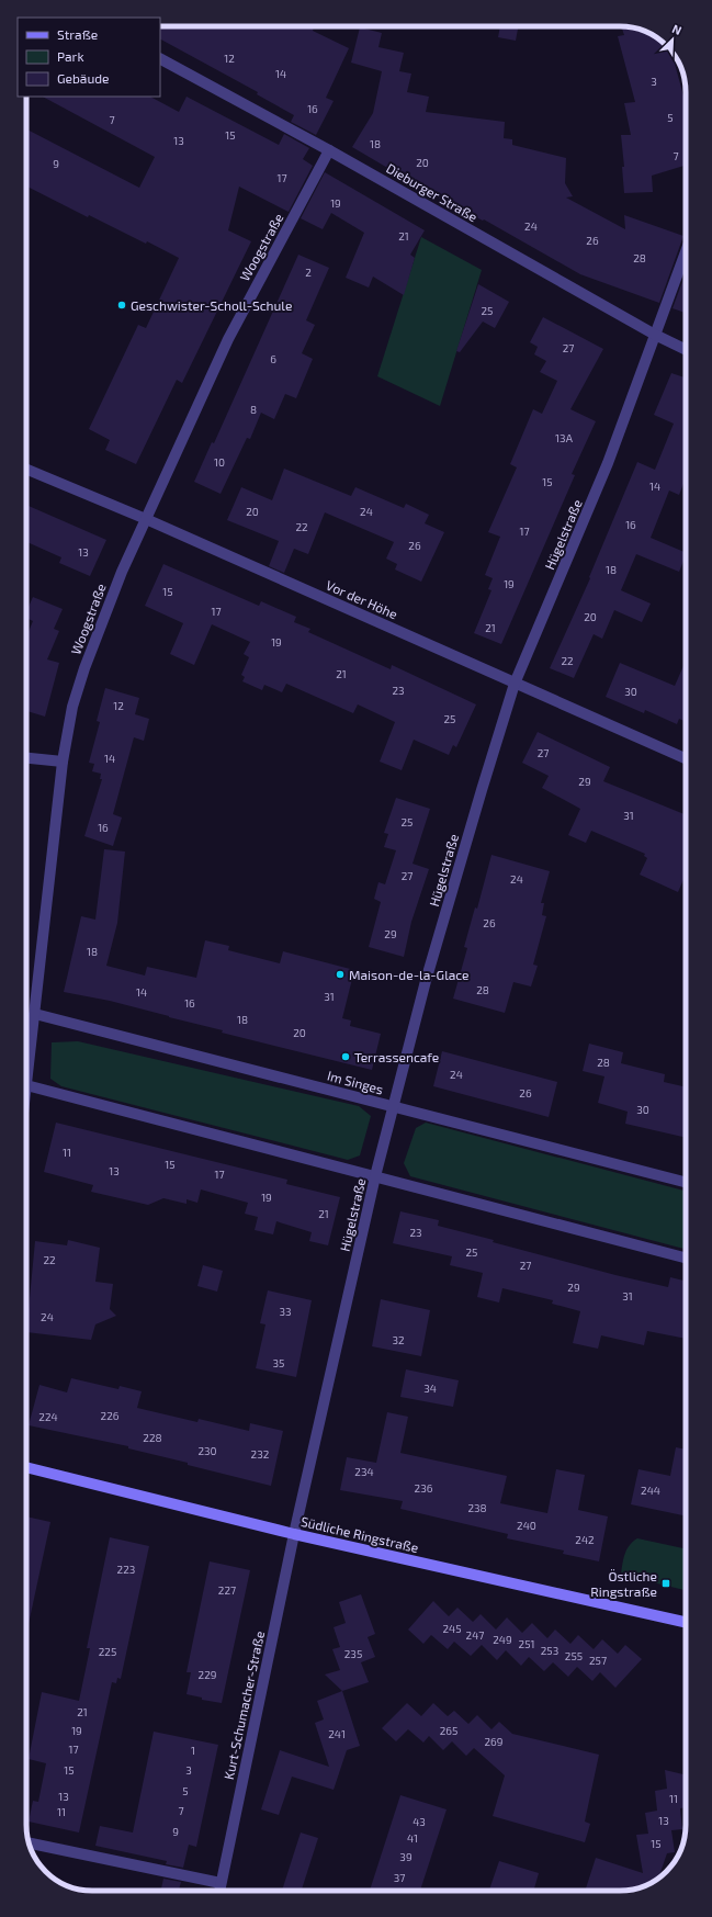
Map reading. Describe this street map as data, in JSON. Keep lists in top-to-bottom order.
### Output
{
  "streets": {
    "main road": ["Südliche Ringstraße"],
    "street": [
      "Dieburger Straße",
      "Woogstraße",
      "Hügelstraße",
      "Vor der Höhe",
      "Im Singes",
      "Kurt-Schumacher-Straße"
    ]
  },
  "crossings": [
    ["Dieburger Straße", "Woogstraße"],
    ["Dieburger Straße", "Hügelstraße"],
    ["Woogstraße", "Vor der Höhe"],
    ["Woogstraße", "Im Singes"],
    ["Hügelstraße", "Vor der Höhe"],
    ["Hügelstraße", "Im Singes"],
    ["Hügelstraße", "Südliche Ringstraße"],
    ["Hügelstraße", "Kurt-Schumacher-Straße"],
    ["Südliche Ringstraße", "Kurt-Schumacher-Straße"]
  ],
  "places": {
    "other": ["Geschwister-Scholl-Schule", "Maison-de-la-Glace", "Terrassencafe"],
    "transit": ["Östliche Ringstraße"]
  },
  "house_numbers": [
    "12",
    "14",
    "3",
    "16",
    "5",
    "7",
    "15",
    "13",
    "18",
    "7",
    "20",
    "9",
    "17",
    "19",
    "24",
    "21",
    "26",
    "28",
    "2",
    "25",
    "27",
    "6",
    "8",
    "13A",
    "10",
    "15",
    "14",
    "20",
    "24",
    "16",
    "22",
    "17",
    "26",
    "13",
    "18",
    "19",
    "15",
    "17",
    "20",
    "21",
    "19",
    "22",
    "21",
    "23",
    "30",
    "12",
    "25",
    "27",
    "14",
    "29",
    "31",
    "25",
    "16",
    "27",
    "24",
    "26",
    "29",
    "18",
    "28",
    "14",
    "31",
    "16",
    "18",
    "20",
    "28",
    "24",
    "26",
    "30",
    "11",
    "15",
    "13",
    "17",
    "19",
    "21",
    "23",
    "25",
    "22",
    "27",
    "29",
    "31",
    "33",
    "24",
    "32",
    "35",
    "34",
    "226",
    "224",
    "228",
    "230",
    "232",
    "234",
    "236",
    "244",
    "238",
    "240",
    "242",
    "223",
    "227",
    "245",
    "247",
    "249",
    "251",
    "253",
    "225",
    "235",
    "255",
    "257",
    "229",
    "21",
    "19",
    "265",
    "241",
    "269",
    "17",
    "1",
    "15",
    "3",
    "5",
    "13",
    "11",
    "7",
    "11",
    "13",
    "43",
    "9",
    "41",
    "15",
    "39",
    "37"
  ],
  "legend": ["Straße", "Park", "Gebäude"],
  "north": "top right"
}
